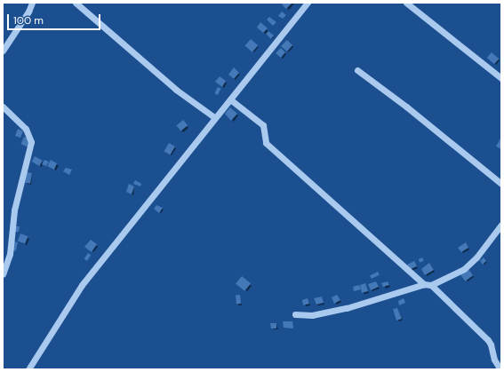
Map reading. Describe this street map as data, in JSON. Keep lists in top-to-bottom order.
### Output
{
  "scale_bar": "100 m"
}
